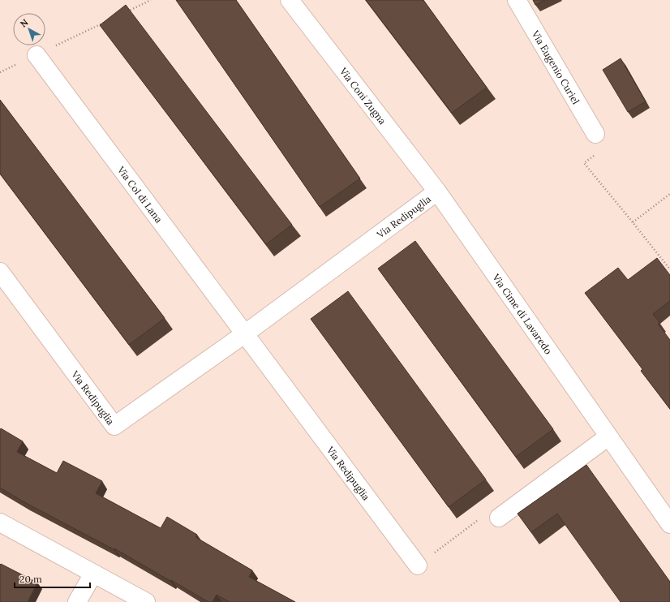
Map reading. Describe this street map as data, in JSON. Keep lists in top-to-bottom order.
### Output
{
  "streets": {
    "street": [
      "Via Eugenio Curiel",
      "Via Coni Zugna",
      "Via Col di Lana",
      "Via Redipuglia",
      "Via Cime di Lavaredo"
    ]
  },
  "crossings": [
    ["Via Coni Zugna", "Via Redipuglia"],
    ["Via Coni Zugna", "Via Cime di Lavaredo"],
    ["Via Col di Lana", "Via Redipuglia"],
    ["Via Redipuglia", "Via Cime di Lavaredo"]
  ],
  "scale_bar": "20 m",
  "north": "top left"
}
